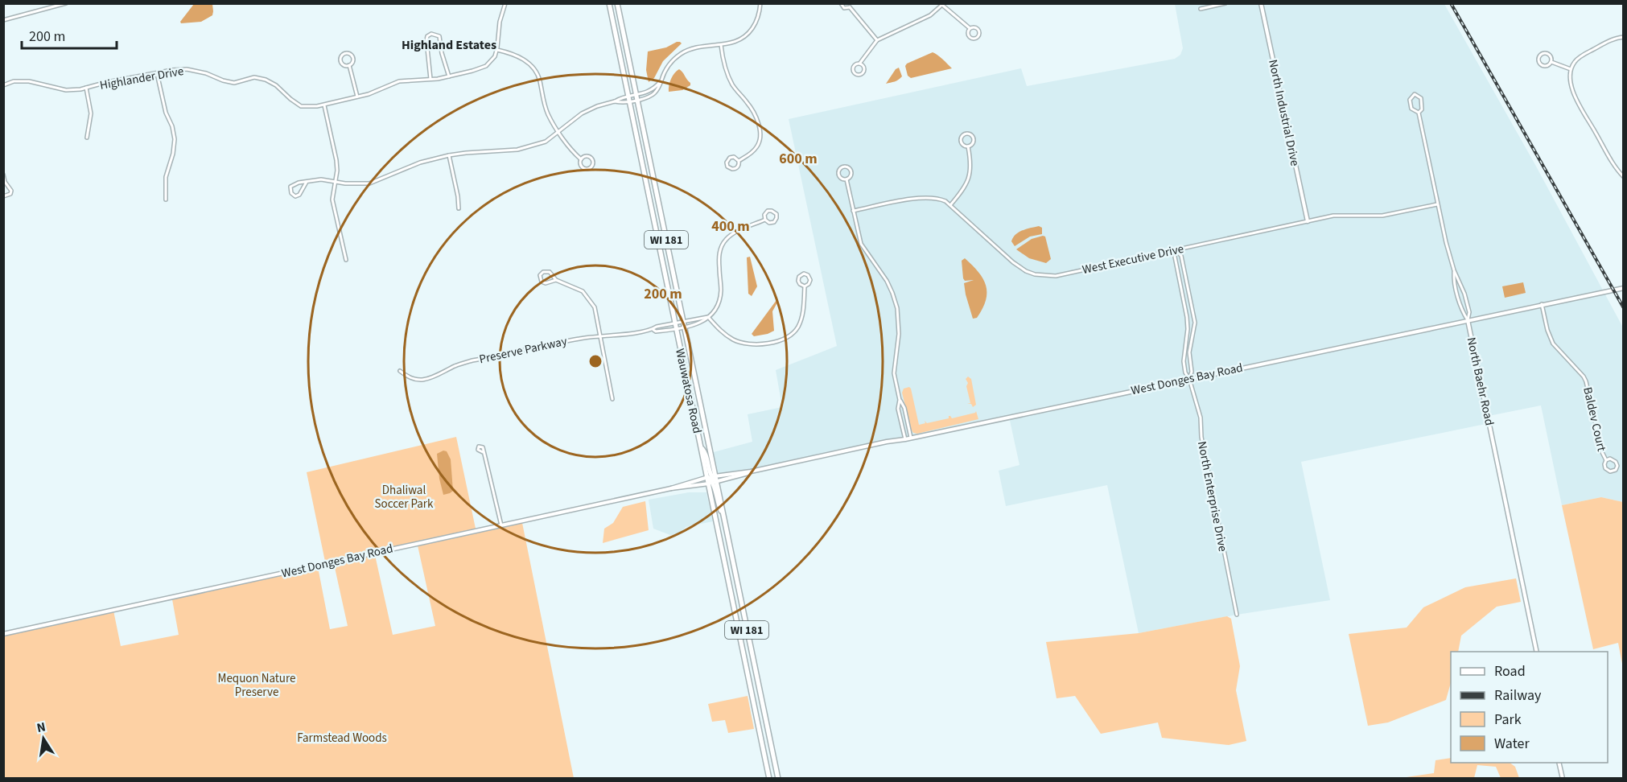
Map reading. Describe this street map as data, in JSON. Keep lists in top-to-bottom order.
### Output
{
  "streets": {
    "main road": ["WI 181", "Wauwatosa Road"],
    "street": [
      "Highlander Drive",
      "North Industrial Drive",
      "West Executive Drive",
      "Preserve Parkway",
      "West Donges Bay Road",
      "North Baehr Road",
      "Baldev Court",
      "North Enterprise Drive"
    ]
  },
  "crossings": [
    ["North Industrial Drive", "West Executive Drive"],
    ["West Executive Drive", "North Baehr Road"],
    ["West Executive Drive", "North Enterprise Drive"],
    ["Preserve Parkway", "Wauwatosa Road"],
    ["West Donges Bay Road", "North Baehr Road"],
    ["West Donges Bay Road", "Wauwatosa Road"],
    ["West Donges Bay Road", "Baldev Court"],
    ["West Donges Bay Road", "North Enterprise Drive"]
  ],
  "districts": ["Highland Estates"],
  "parks": ["Dhaliwal Soccer Park", "Mequon Nature Preserve", "Farmstead Woods"],
  "legend": [
    "Road",
    "Railway",
    "Park",
    "Water"
  ],
  "scale_bar": "200 m",
  "north": "top",
  "rings": ["600 m", "400 m", "200 m"]
}
